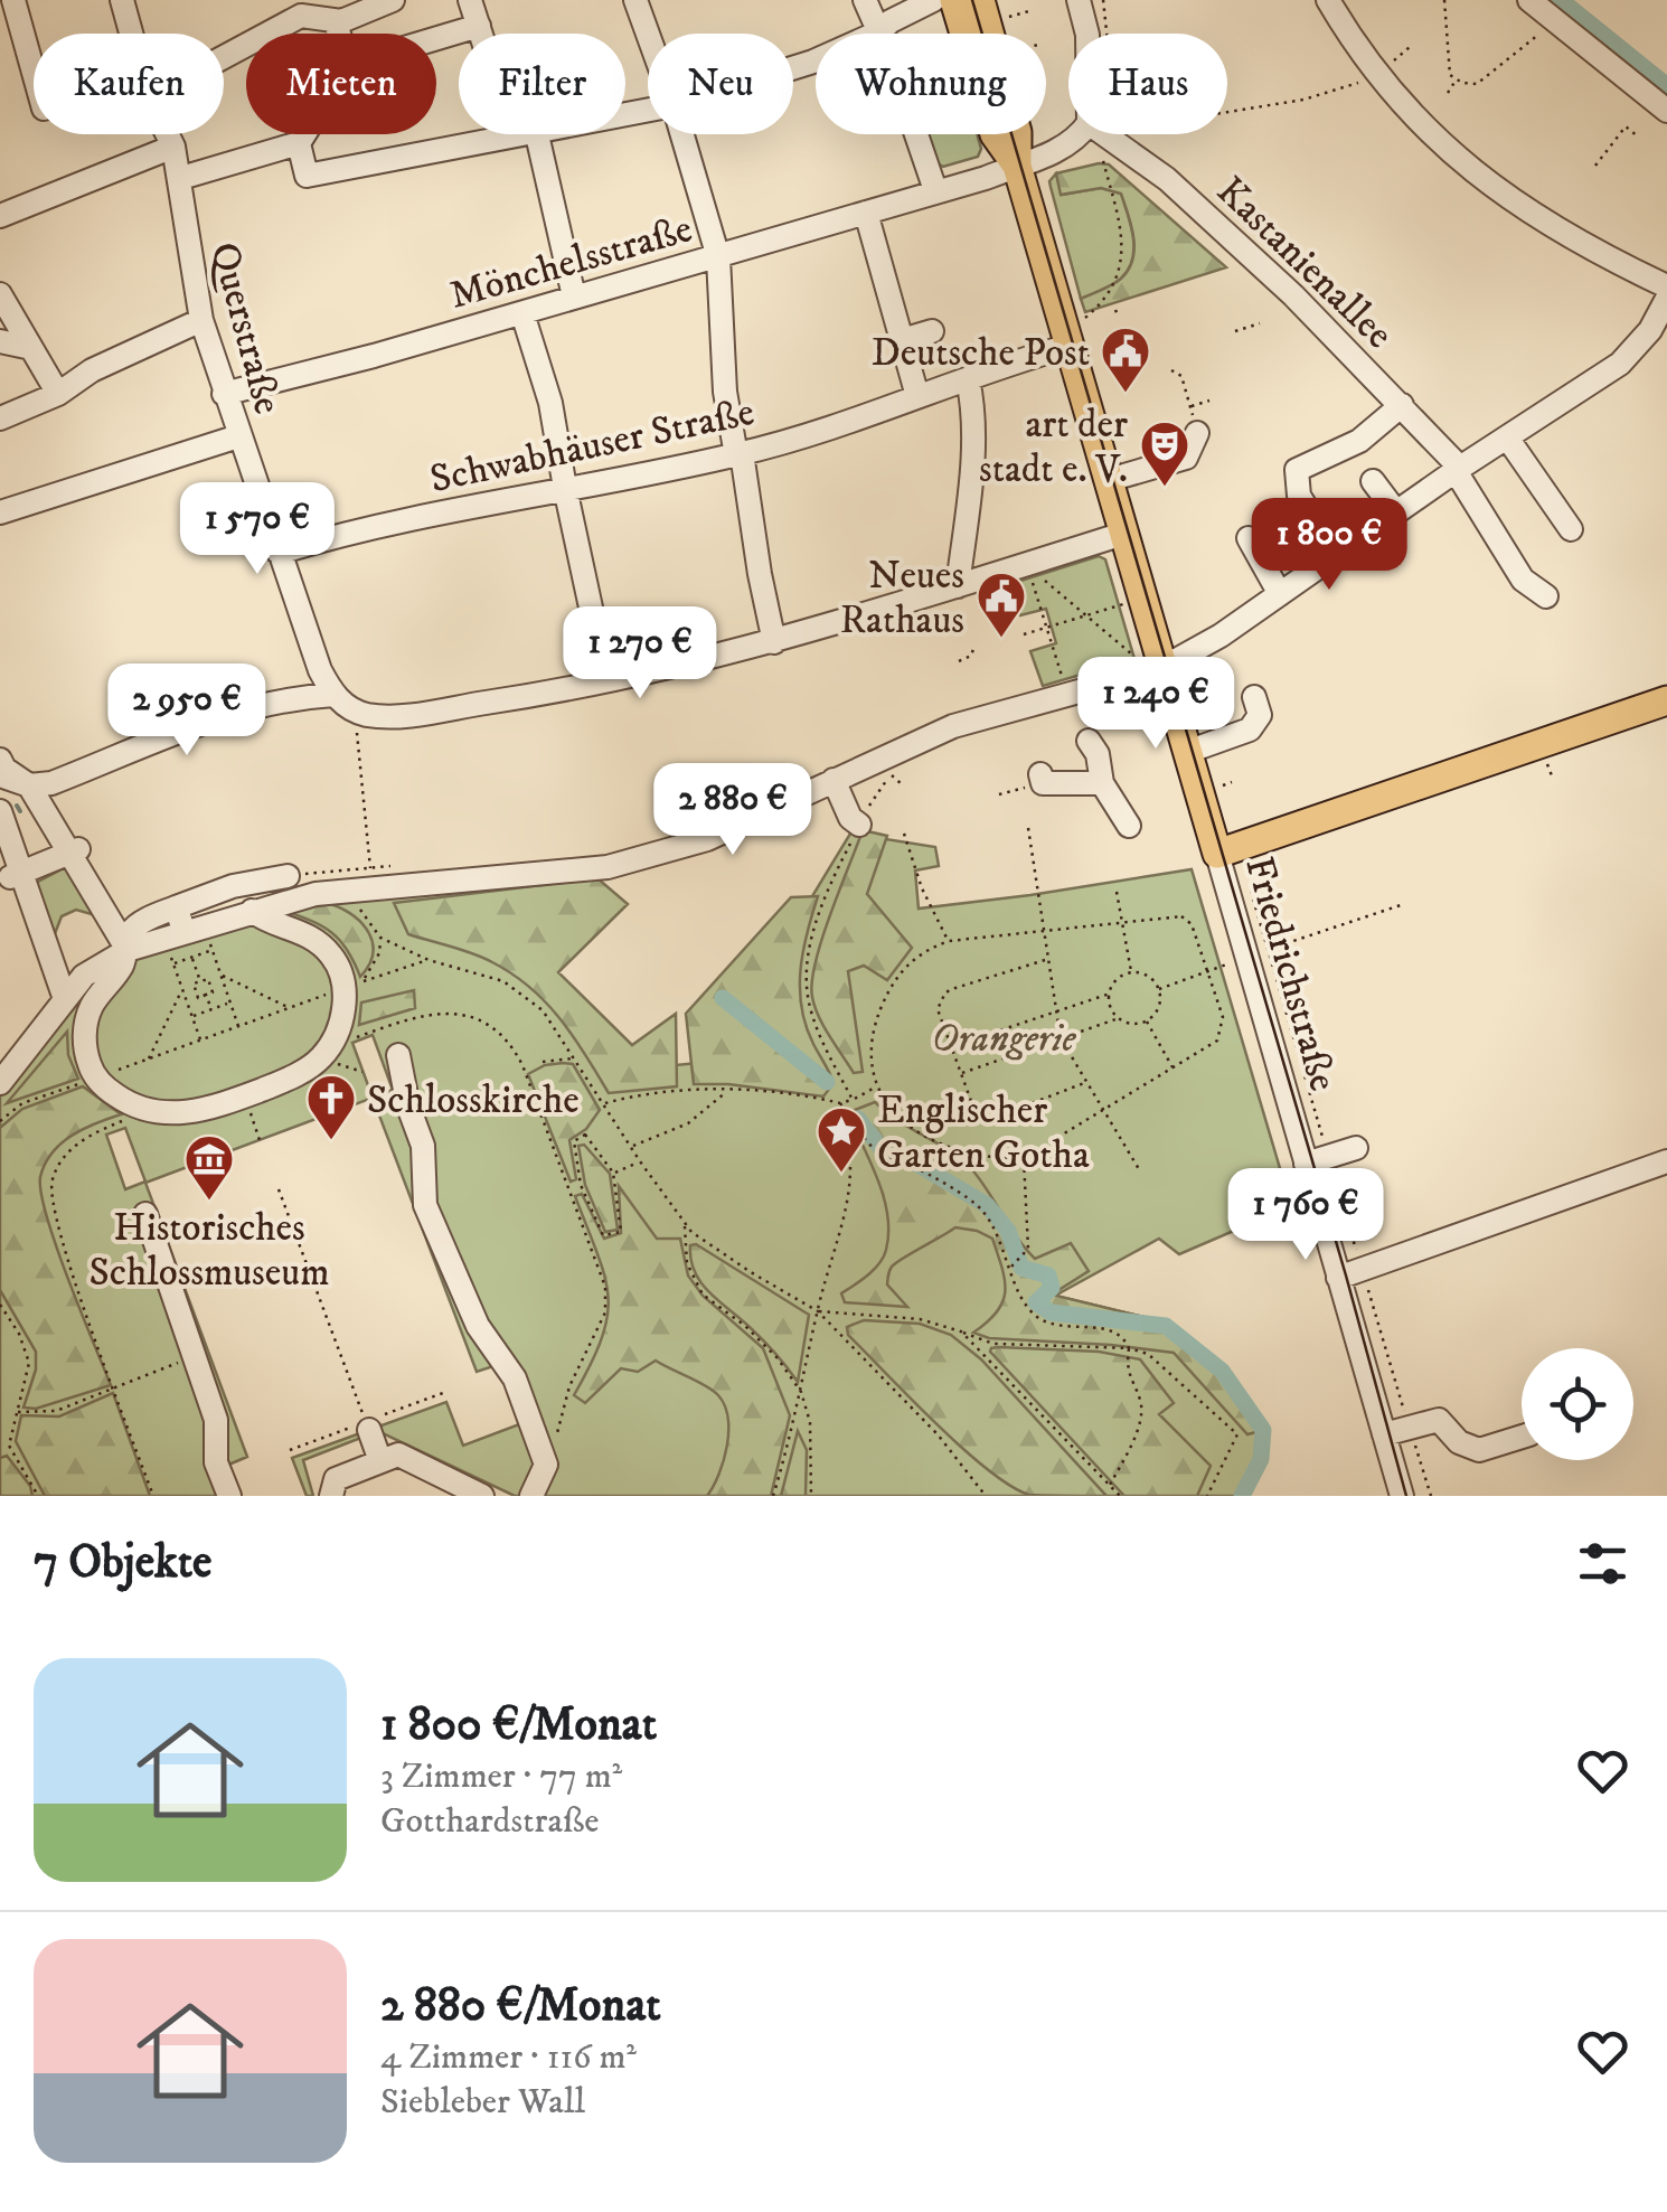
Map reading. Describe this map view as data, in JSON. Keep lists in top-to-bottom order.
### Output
{
  "streets": {
    "main road": ["Friedrichstraße"],
    "street": [
      "Mönchelsstraße",
      "Kastanienallee",
      "Querstraße",
      "Schwabhäuser Straße"
    ]
  },
  "crossings": [
    ["Mönchelsstraße", "Querstraße"],
    ["Mönchelsstraße", "Friedrichstraße"],
    ["Querstraße", "Schwabhäuser Straße"],
    ["Schwabhäuser Straße", "Friedrichstraße"]
  ],
  "parks": ["Orangerie"],
  "places": {
    "public building": ["Deutsche Post", "Neues Rathaus"],
    "theatre": ["art der stadt e. V."],
    "church": ["Schlosskirche"],
    "place": ["Englischer Garten Gotha"],
    "museum": ["Historisches Schlossmuseum"]
  },
  "page": {
    "chip": [
      "Kaufen",
      "Mieten",
      "Filter",
      "Neu",
      "Wohnung",
      "Haus"
    ],
    "price": [
      "1 570 €",
      "1 800 €",
      "1 270 €",
      "1 240 €",
      "2 950 €",
      "2 880 €",
      "1 760 €"
    ],
    "heading": "7 Objekte",
    "list": [
      {
        "name": "1 800 €/Monat",
        "note": "3 Zimmer · 77 m² · Gotthardstraße"
      },
      {
        "name": "2 880 €/Monat",
        "note": "4 Zimmer · 116 m² · Siebleber Wall"
      }
    ]
  }
}
